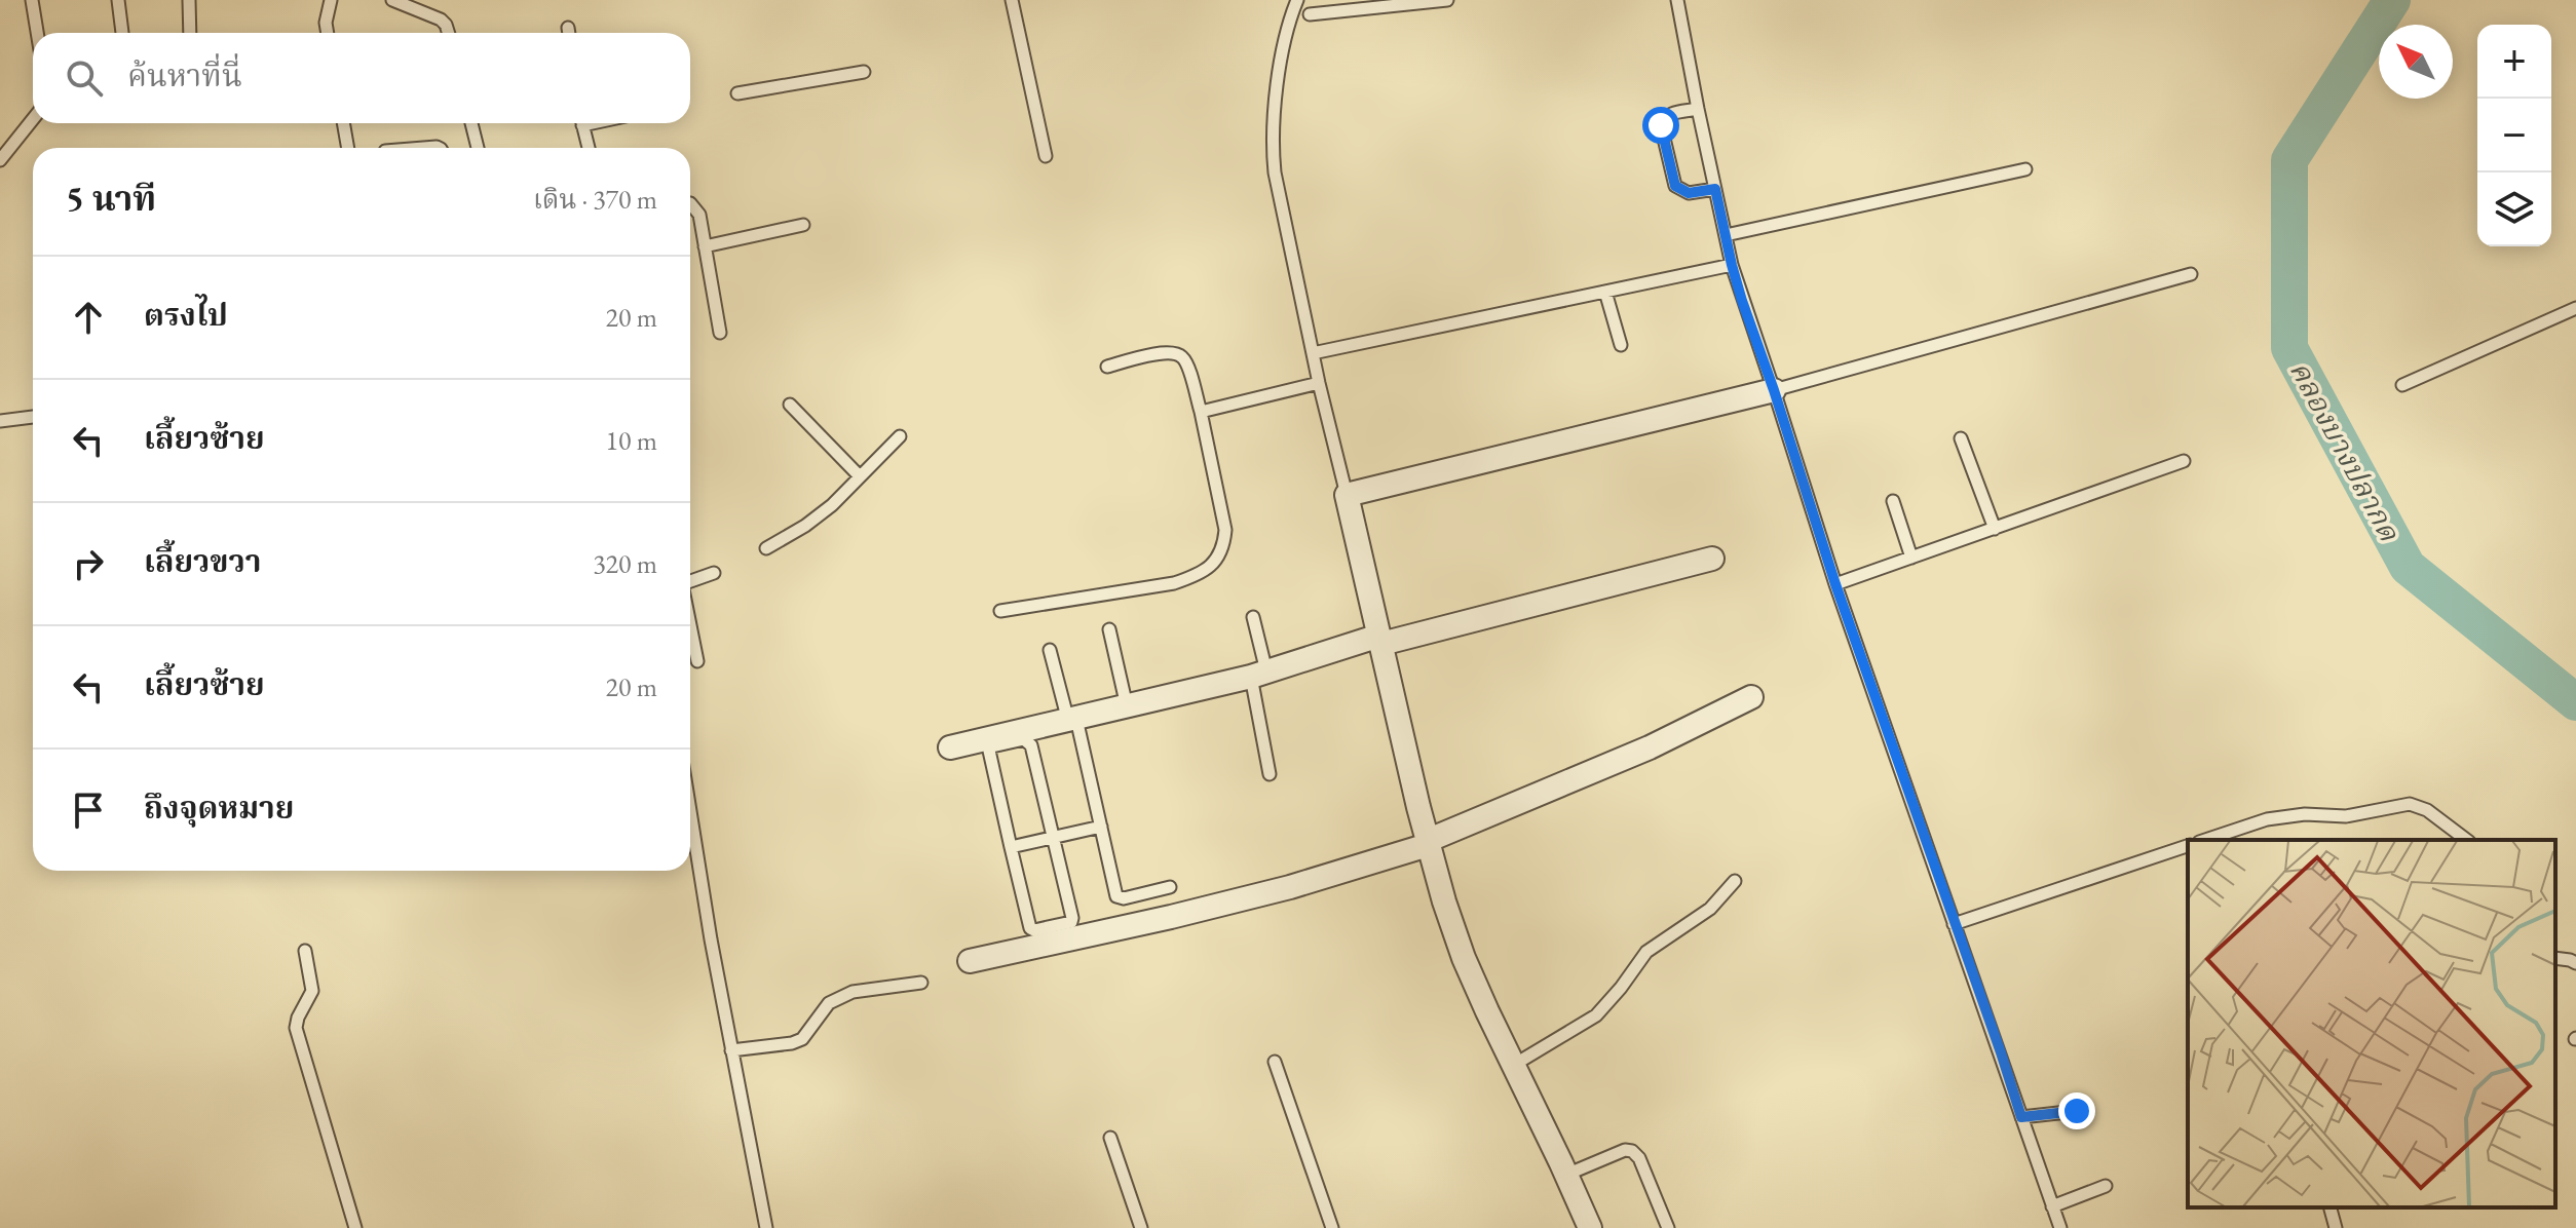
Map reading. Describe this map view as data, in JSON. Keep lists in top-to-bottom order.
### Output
{
  "water": ["คลองบางปลากด"],
  "north": "top left",
  "page": {
    "map_buttons": ["+", "−"],
    "search": "ค้นหาที่นี่",
    "heading": ["5 นาที", "เดิน · 370 m"],
    "list": [
      ["ตรงไป", "20 m"],
      ["เลี้ยวซ้าย", "10 m"],
      ["เลี้ยวขวา", "320 m"],
      ["เลี้ยวซ้าย", "20 m"],
      "ถึงจุดหมาย"
    ]
  }
}
